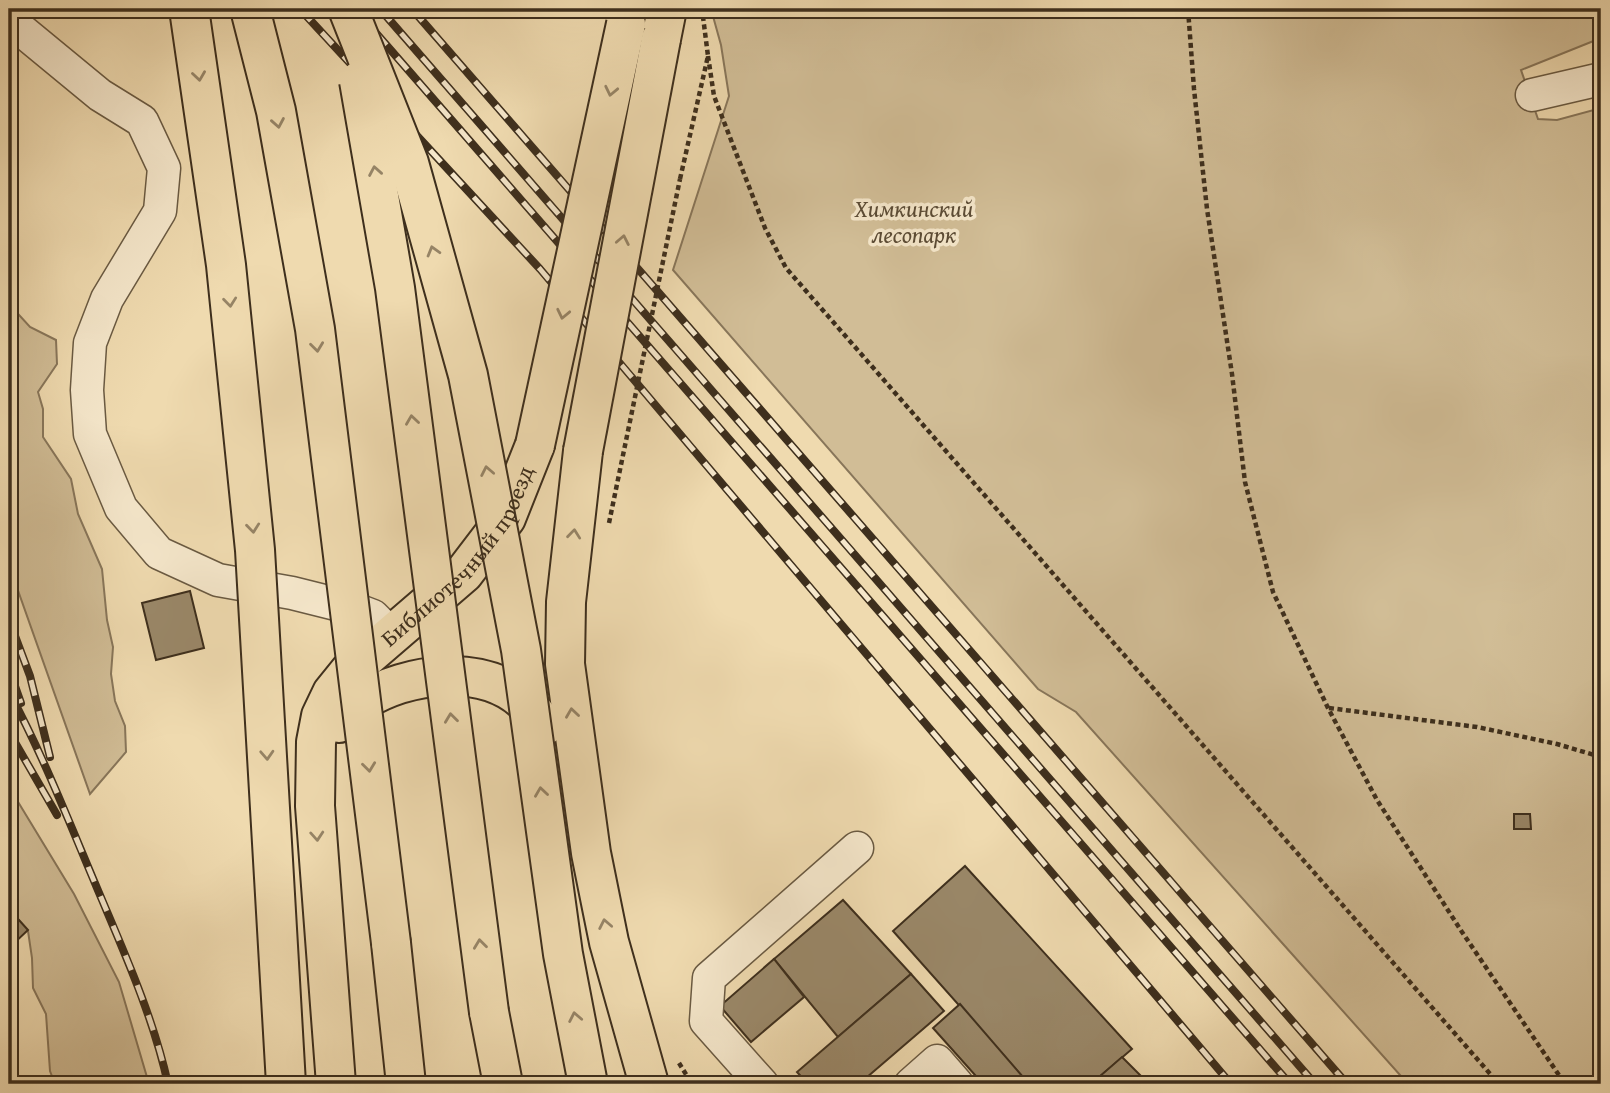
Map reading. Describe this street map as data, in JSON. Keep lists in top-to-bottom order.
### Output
{
  "streets": {
    "main road": ["Библиотечный проезд"]
  },
  "parks": ["Химкинский лесопарк"]
}
